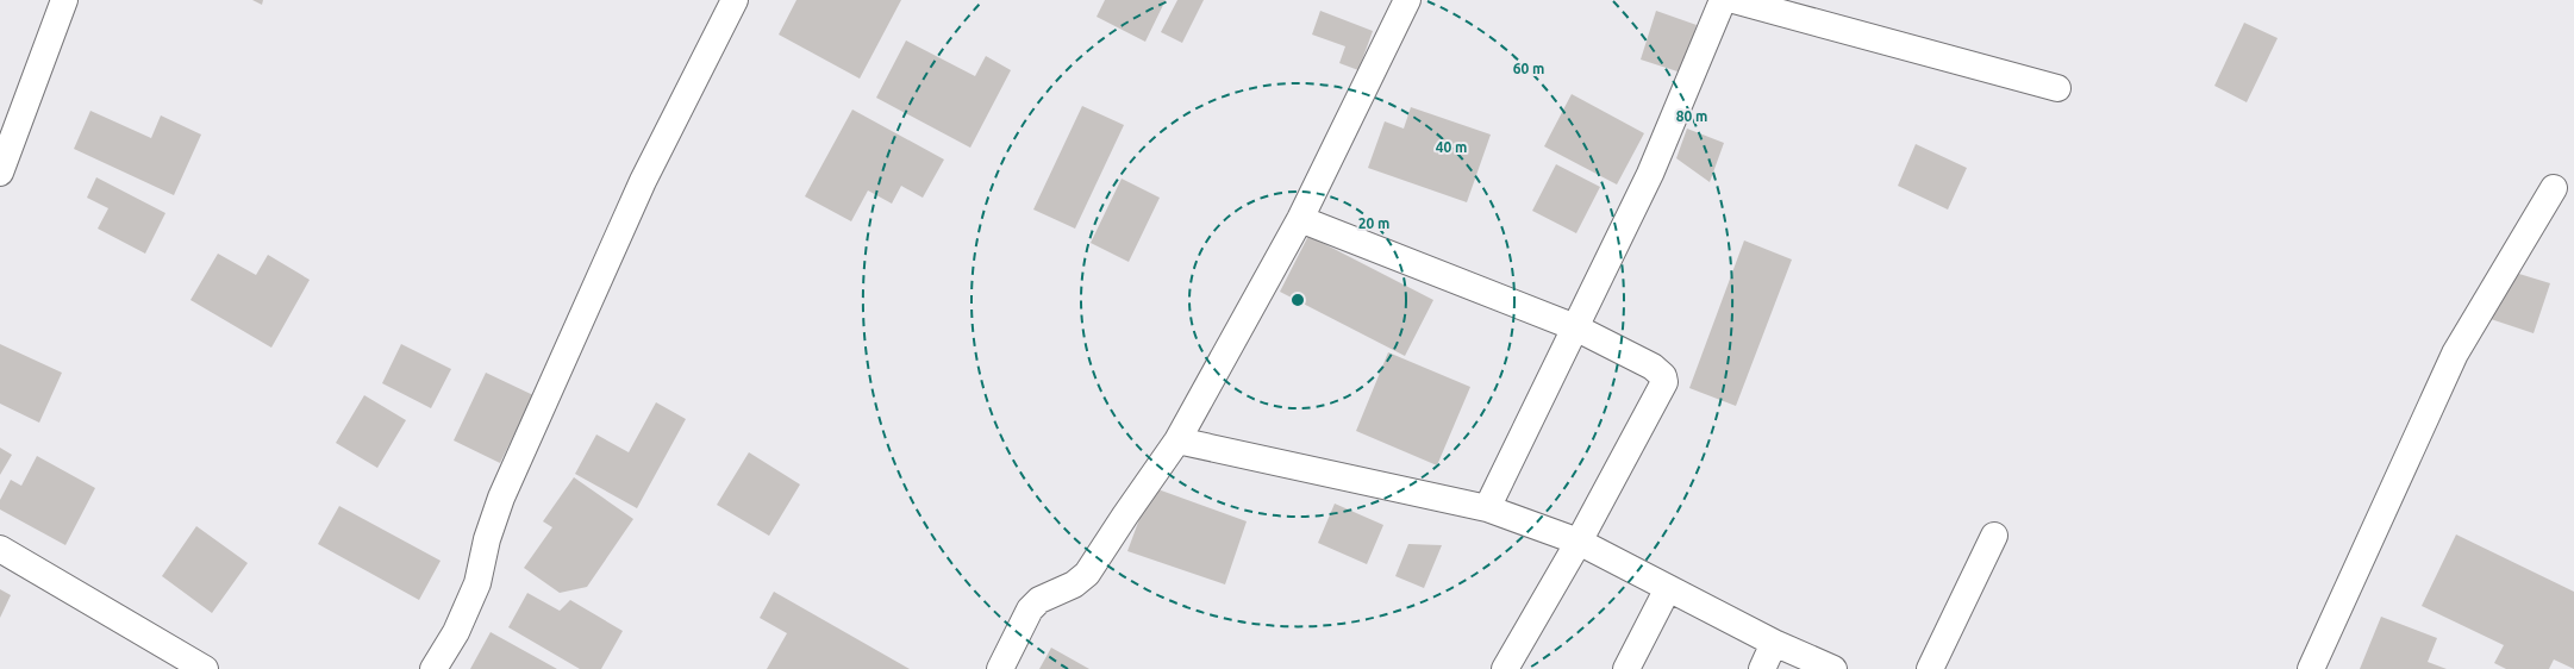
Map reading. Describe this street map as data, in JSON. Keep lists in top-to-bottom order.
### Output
{
  "rings": [
    "60 m",
    "80 m",
    "40 m",
    "20 m"
  ]
}
